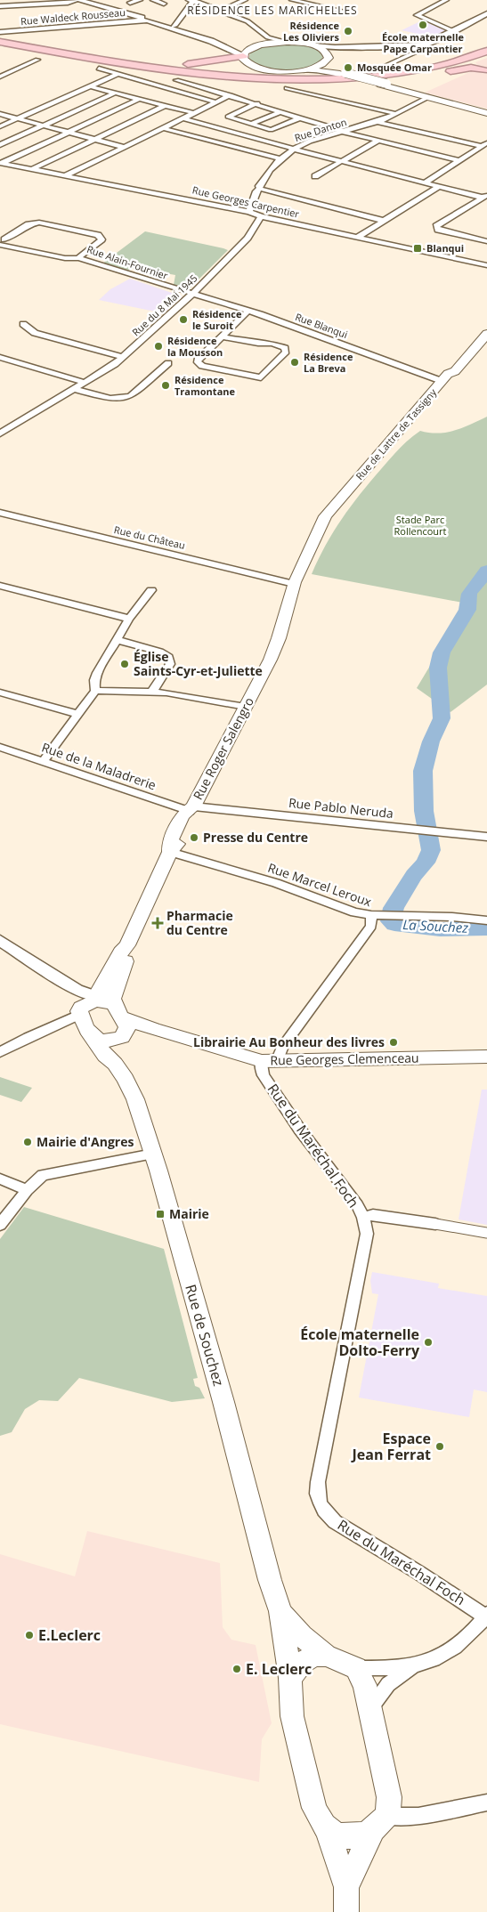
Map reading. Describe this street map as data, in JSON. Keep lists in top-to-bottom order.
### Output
{
  "streets": {
    "main road": [
      "Rue de Lattre de Tassigny",
      "Rue Roger Salengro",
      "Rue Georges Clemenceau",
      "Rue de Souchez"
    ],
    "street": [
      "Rue Waldeck Rousseau",
      "Rue Danton",
      "Rue Georges Carpentier",
      "Rue Alain-Fournier",
      "Rue du 8 Mai 1945",
      "Rue Blanqui",
      "Rue du Château",
      "Rue de la Maladrerie",
      "Rue Pablo Neruda",
      "Rue Marcel Leroux",
      "Rue du Maréchal Foch"
    ]
  },
  "crossings": [
    ["Rue Danton", "Rue Georges Carpentier"],
    ["Rue Georges Carpentier", "Rue du 8 Mai 1945"],
    ["Rue Alain-Fournier", "Rue du 8 Mai 1945"],
    ["Rue Alain-Fournier", "Rue Blanqui"],
    ["Rue du 8 Mai 1945", "Rue Blanqui"],
    ["Rue Blanqui", "Rue de Lattre de Tassigny"],
    ["Rue de Lattre de Tassigny", "Rue Roger Salengro"],
    ["Rue du Château", "Rue Roger Salengro"],
    ["Rue Roger Salengro", "Rue de la Maladrerie"],
    ["Rue Roger Salengro", "Rue Pablo Neruda"],
    ["Rue Roger Salengro", "Rue Marcel Leroux"],
    ["Rue Roger Salengro", "Rue Georges Clemenceau"],
    ["Rue Roger Salengro", "Rue de Souchez"],
    ["Rue de la Maladrerie", "Rue Pablo Neruda"],
    ["Rue Marcel Leroux", "Rue Georges Clemenceau"],
    ["Rue Marcel Leroux", "Rue du Maréchal Foch"],
    ["Rue Georges Clemenceau", "Rue du Maréchal Foch"]
  ],
  "districts": ["RÉSIDENCE LES MARICHELLES"],
  "water": ["La Souchez"],
  "parks": ["Stade Parc Rollencourt"],
  "places": {
    "other": [
      "École maternelle Pape Carpantier",
      "Résidence Les Oliviers",
      "Mosquée Omar",
      "Résidence le Suroit",
      "Résidence la Mousson",
      "Résidence La Breva",
      "Résidence Tramontane",
      "Église Saints-Cyr-et-Juliette",
      "Presse du Centre",
      "Librairie Au Bonheur des livres",
      "Mairie d'Angres",
      "École maternelle Dolto-Ferry",
      "Espace Jean Ferrat",
      "E.Leclerc",
      "E. Leclerc"
    ],
    "transit": ["Blanqui", "Mairie"],
    "health": ["Pharmacie du Centre"]
  }
}
